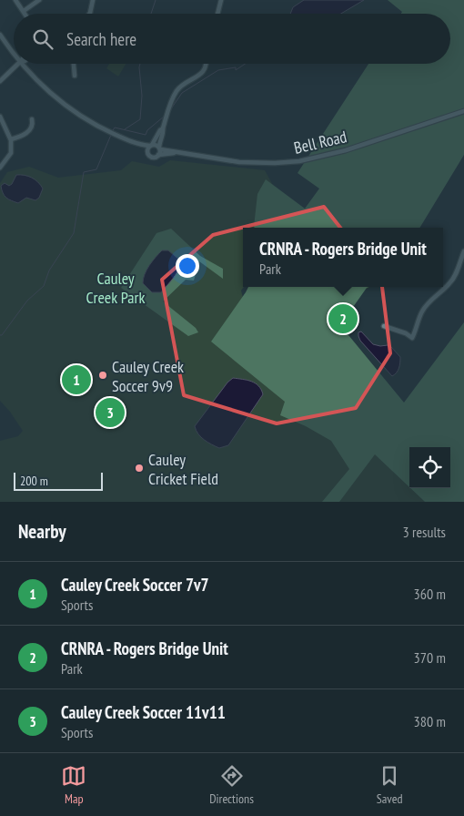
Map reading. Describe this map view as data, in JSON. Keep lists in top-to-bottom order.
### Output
{
  "streets": {
    "street": ["Bell Road"]
  },
  "parks": ["Cauley Creek Park"],
  "places": ["Cauley Creek Soccer 9v9", "Cauley Cricket Field"],
  "scale_bar": "200 m",
  "page": {
    "search": "Search here",
    "popup": ["CRNRA - Rogers Bridge Unit", "Park"],
    "pins": ["2", "1", "3"],
    "scale": "200 m",
    "heading": ["Nearby", "3 results"],
    "list": [
      {
        "mark": "1",
        "name": "Cauley Creek Soccer 7v7",
        "note": "Sports",
        "value": "360 m"
      },
      {
        "mark": "2",
        "name": "CRNRA - Rogers Bridge Unit",
        "note": "Park",
        "value": "370 m"
      },
      {
        "mark": "3",
        "name": "Cauley Creek Soccer 11v11",
        "note": "Sports",
        "value": "380 m"
      }
    ],
    "nav": ["Map", "Directions", "Saved"]
  }
}
